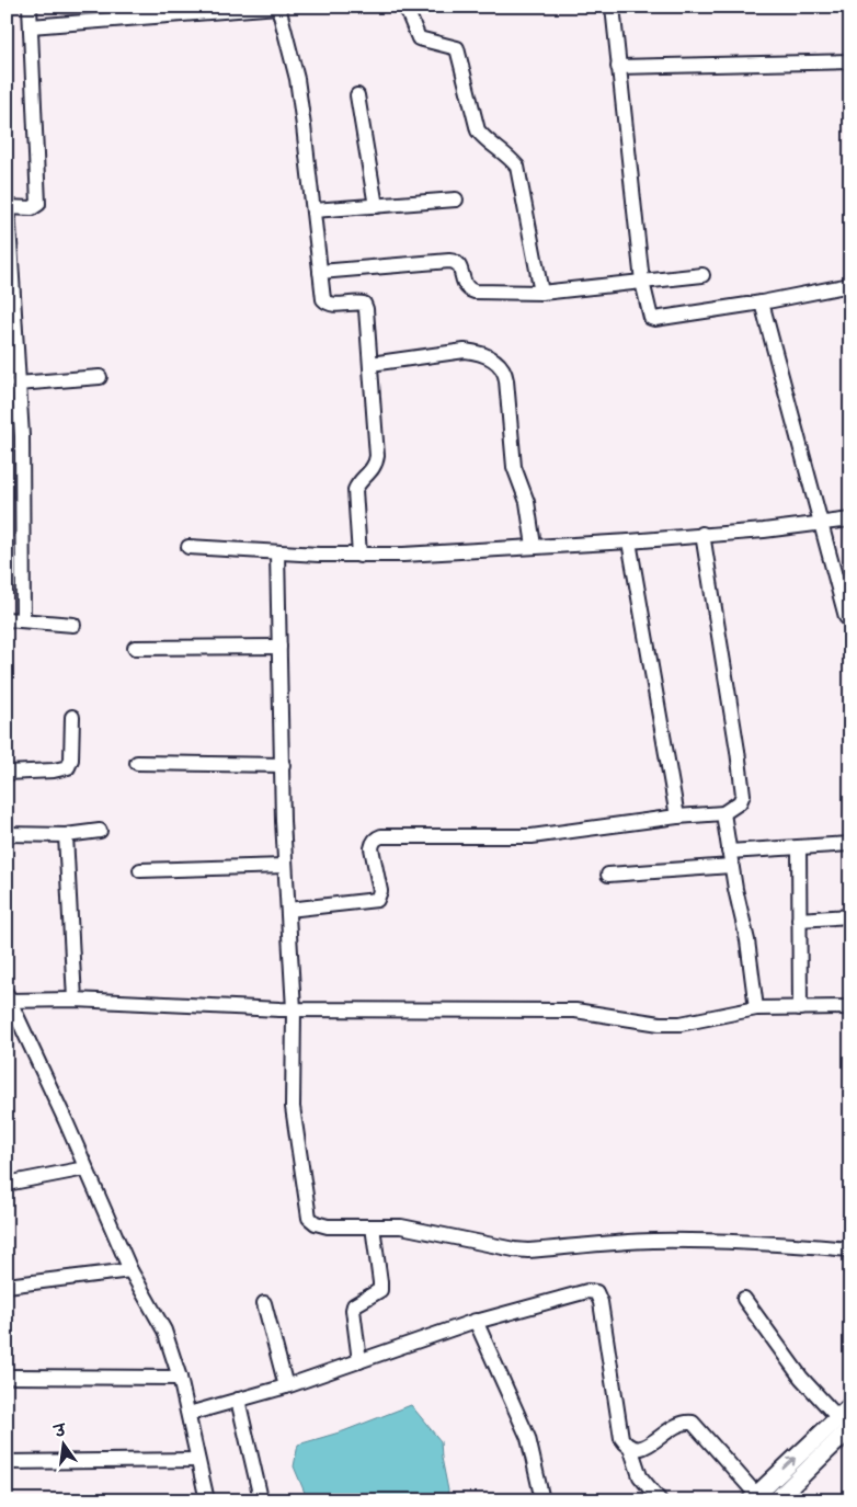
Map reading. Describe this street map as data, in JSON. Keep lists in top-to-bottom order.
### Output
{
  "north": "top"
}
